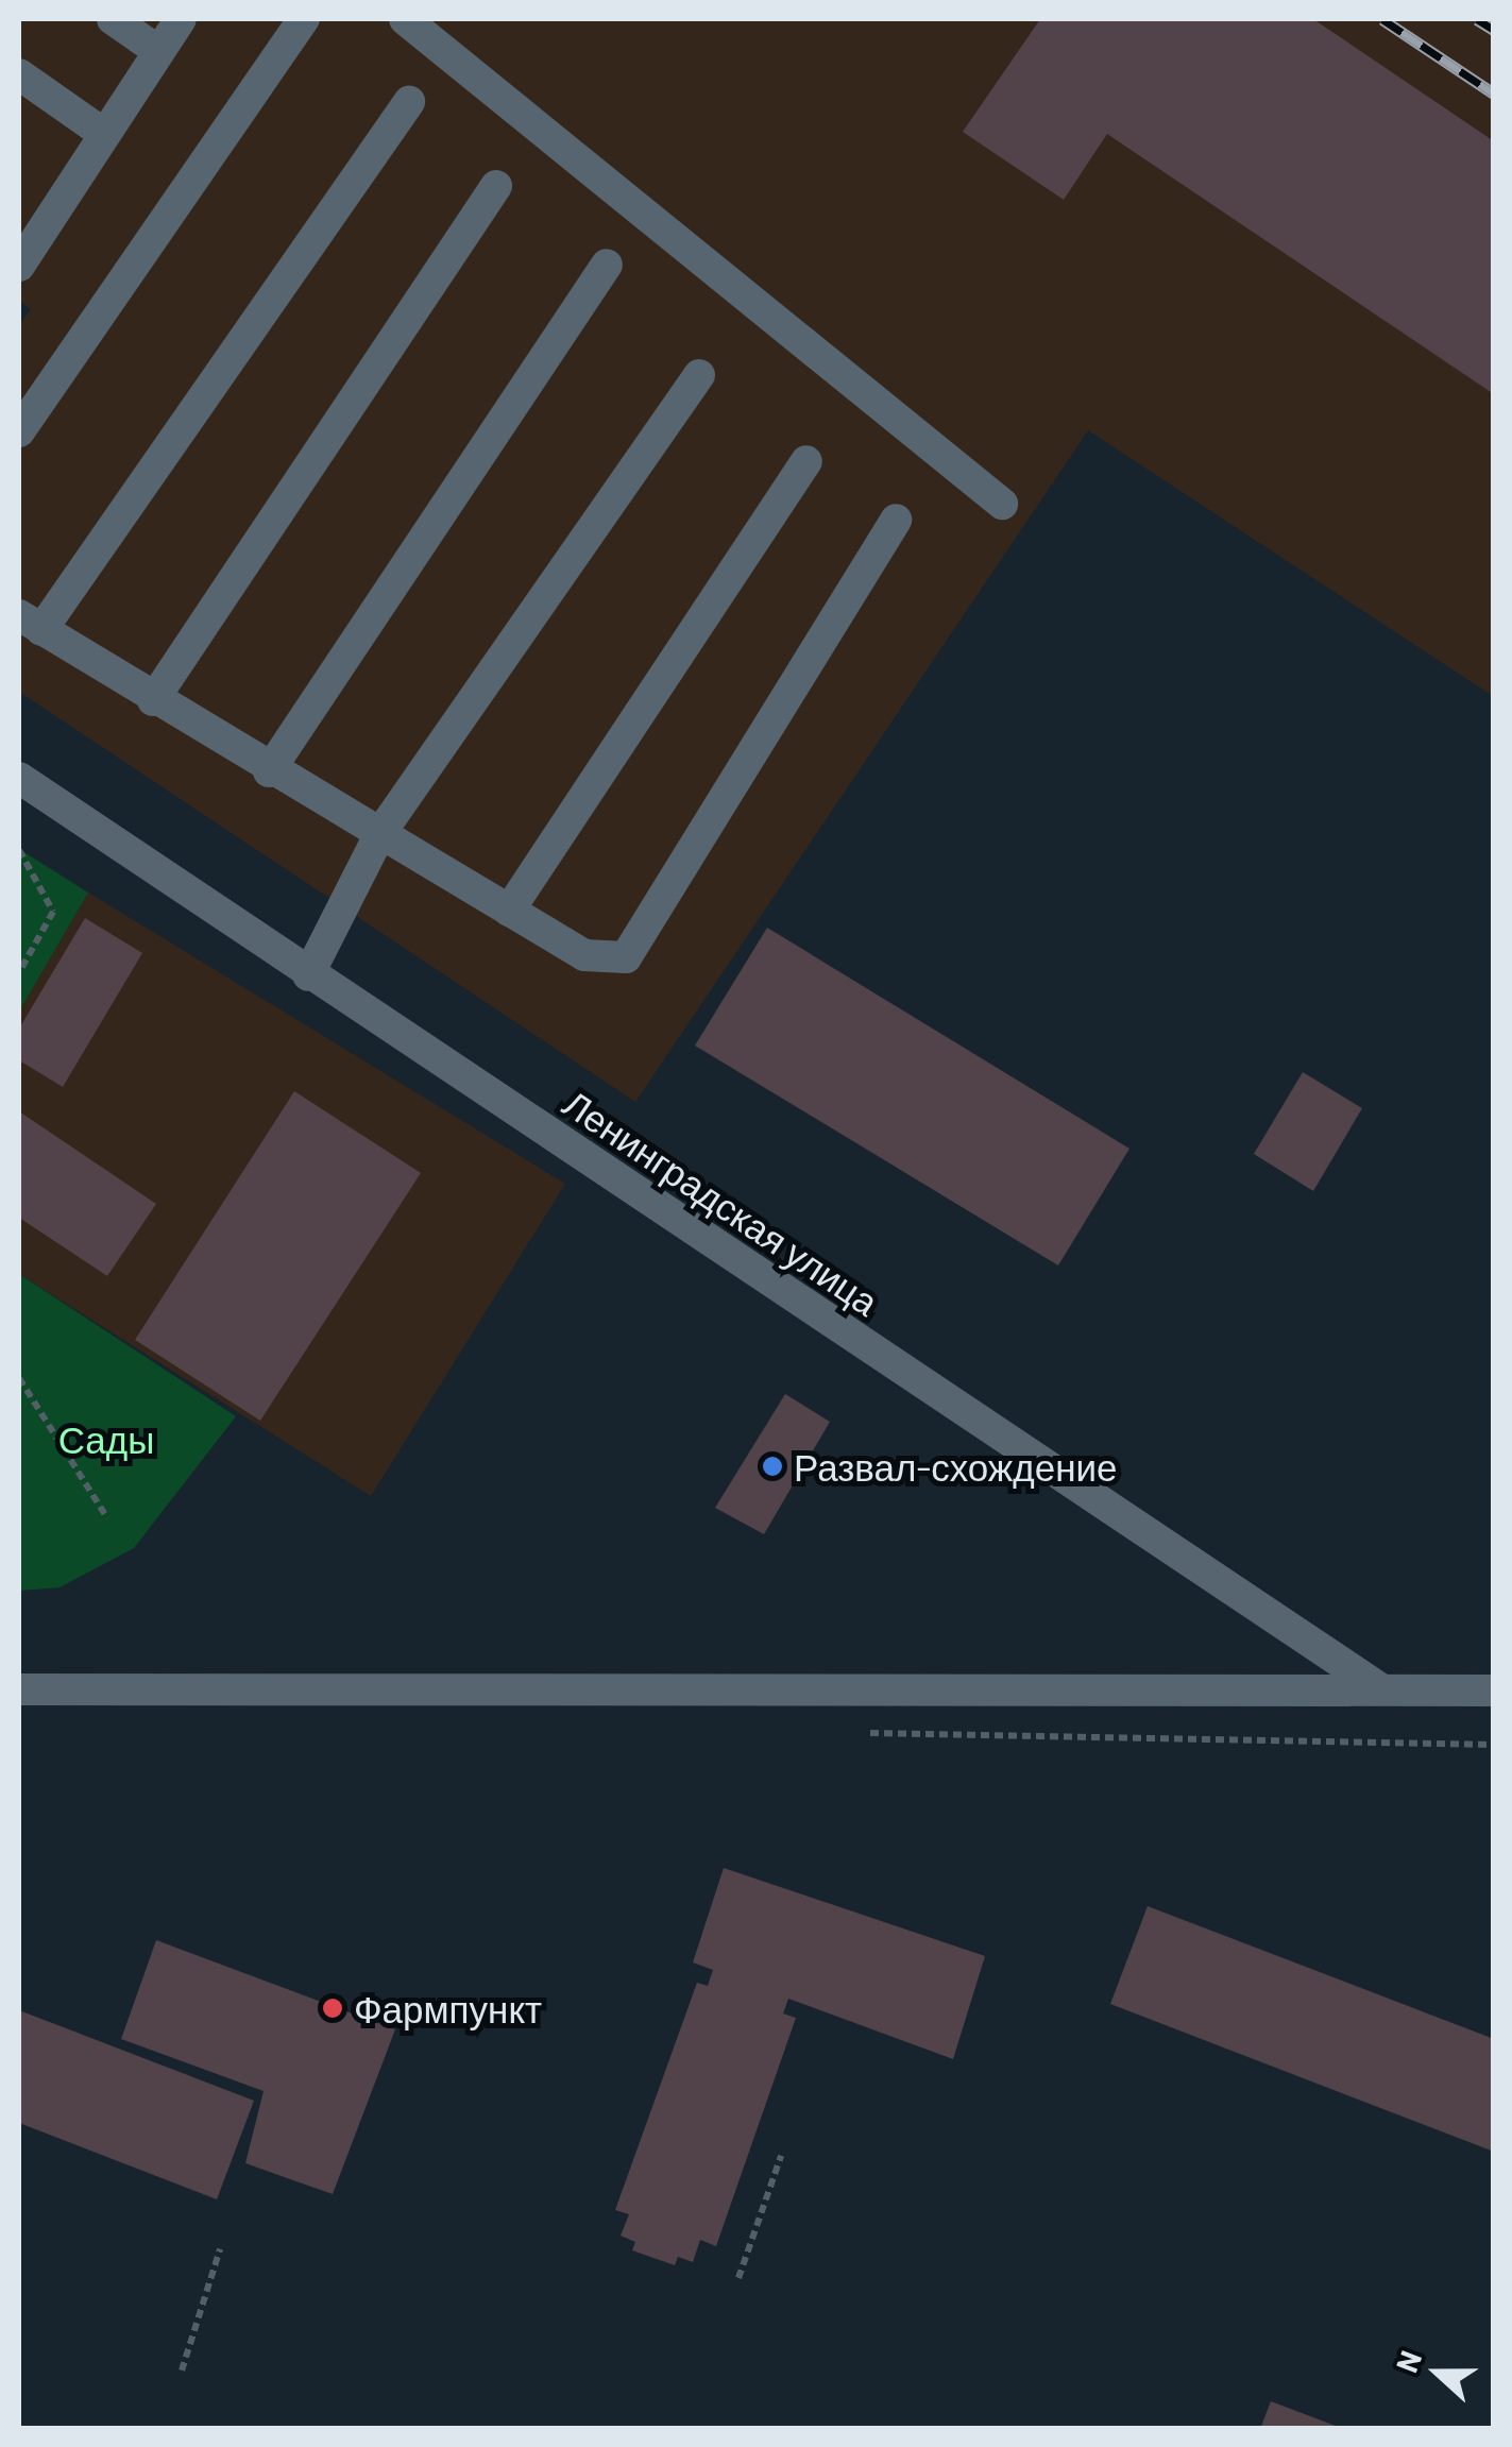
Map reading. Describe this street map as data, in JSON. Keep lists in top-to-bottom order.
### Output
{
  "streets": {
    "street": ["Ленинградская улица"]
  },
  "parks": ["Сады"],
  "places": ["Развал-схождение", "Фармпункт"],
  "north": "left"
}
